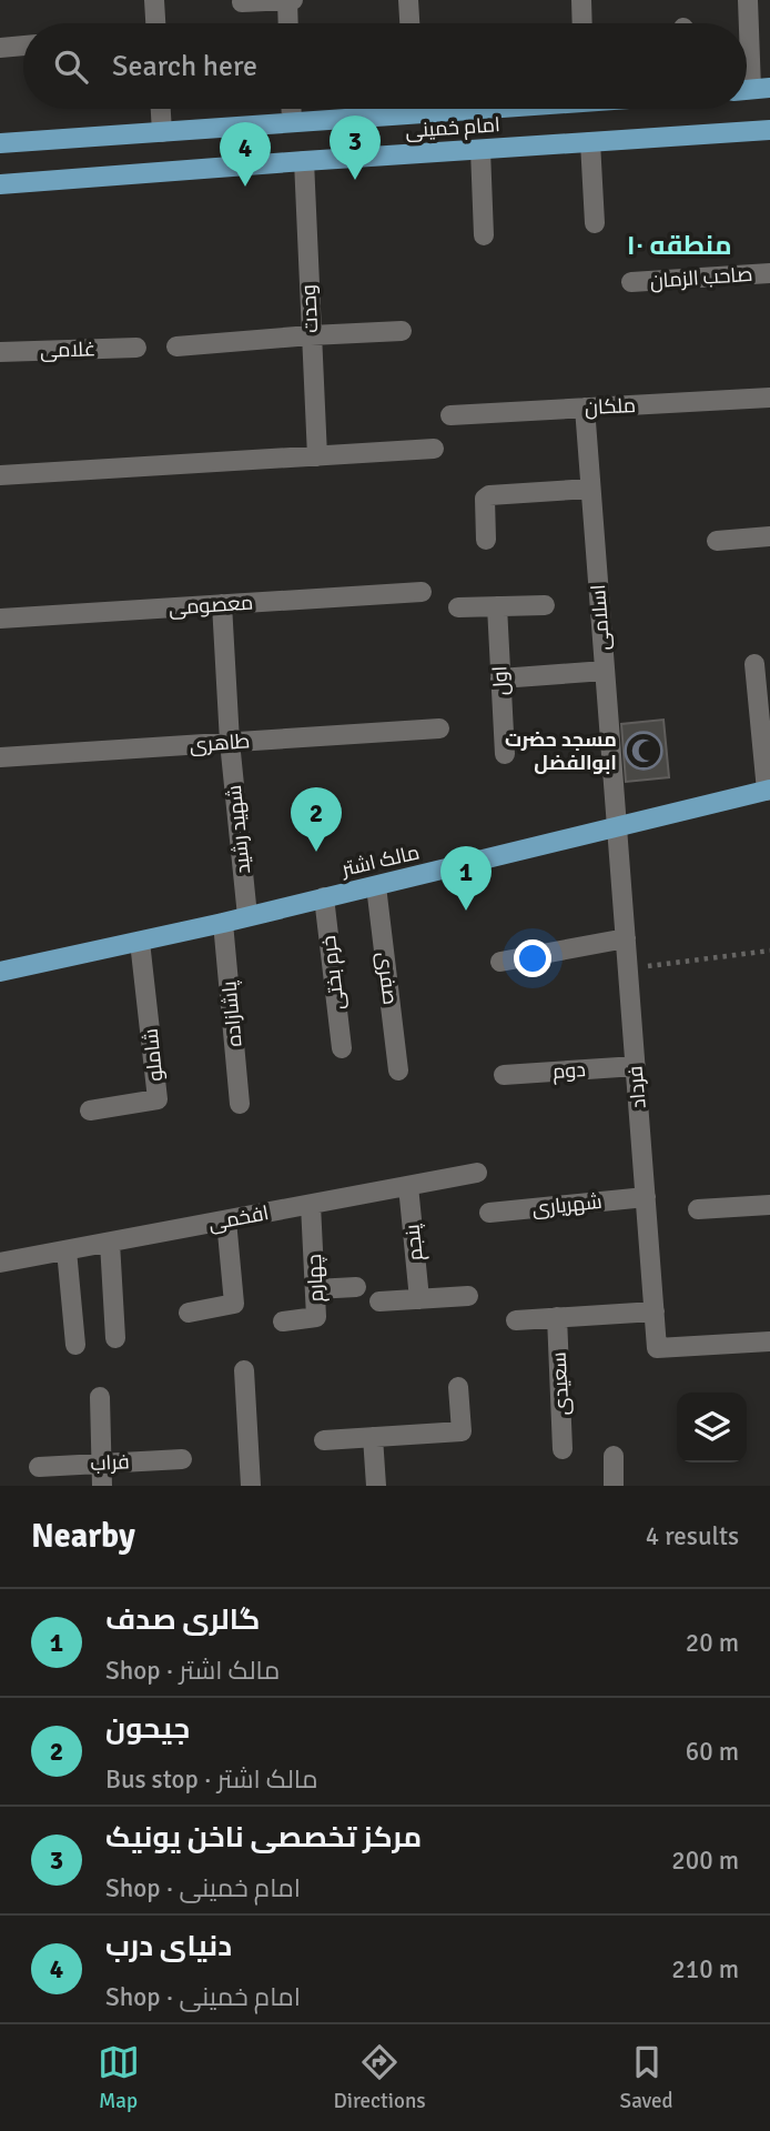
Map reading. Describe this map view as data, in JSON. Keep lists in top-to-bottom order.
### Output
{
  "streets": {
    "main road": ["امام خمینی", "مالک اشتر"],
    "street": [
      "صاحب الزمان",
      "وحدت",
      "غلامی",
      "ملکان",
      "معصومی",
      "اسلامی",
      "اول",
      "طاهری",
      "شهید رشید",
      "خرم بختی",
      "صفری",
      "پاشازاده",
      "شاملو",
      "دوم",
      "فرداد",
      "شهریاری",
      "افخمی",
      "پنجم",
      "چهارم",
      "سعیدی",
      "فراب"
    ]
  },
  "crossings": [
    ["امام خمینی", "وحدت"],
    ["ملکان", "اسلامی"],
    ["معصومی", "شهید رشید"],
    ["اسلامی", "مالک اشتر"],
    ["اسلامی", "فرداد"],
    ["طاهری", "شهید رشید"],
    ["شهید رشید", "مالک اشتر"],
    ["مالک اشتر", "خرم بختی"],
    ["مالک اشتر", "صفری"],
    ["مالک اشتر", "پاشازاده"],
    ["مالک اشتر", "شاملو"],
    ["مالک اشتر", "فرداد"],
    ["دوم", "فرداد"],
    ["فرداد", "شهریاری"],
    ["افخمی", "پنجم"],
    ["افخمی", "چهارم"]
  ],
  "districts": ["منطقه ۱۰"],
  "places": {
    "mosque": ["مسجد حضرت ابوالفضل"]
  },
  "page": {
    "search": "Search here",
    "pins": [
      "3",
      "4",
      "2",
      "1"
    ],
    "heading": ["Nearby", "4 results"],
    "list": [
      {
        "mark": "1",
        "name": "گالری صدف",
        "note": "Shop · مالک اشتر",
        "value": "20 m"
      },
      {
        "mark": "2",
        "name": "جیحون",
        "note": "Bus stop · مالک اشتر",
        "value": "60 m"
      },
      {
        "mark": "3",
        "name": "مرکز تخصصی ناخن یونیک",
        "note": "Shop · امام خمینی",
        "value": "200 m"
      },
      {
        "mark": "4",
        "name": "دنیای درب",
        "note": "Shop · امام خمینی",
        "value": "210 m"
      }
    ],
    "nav": ["Map", "Directions", "Saved"]
  }
}
